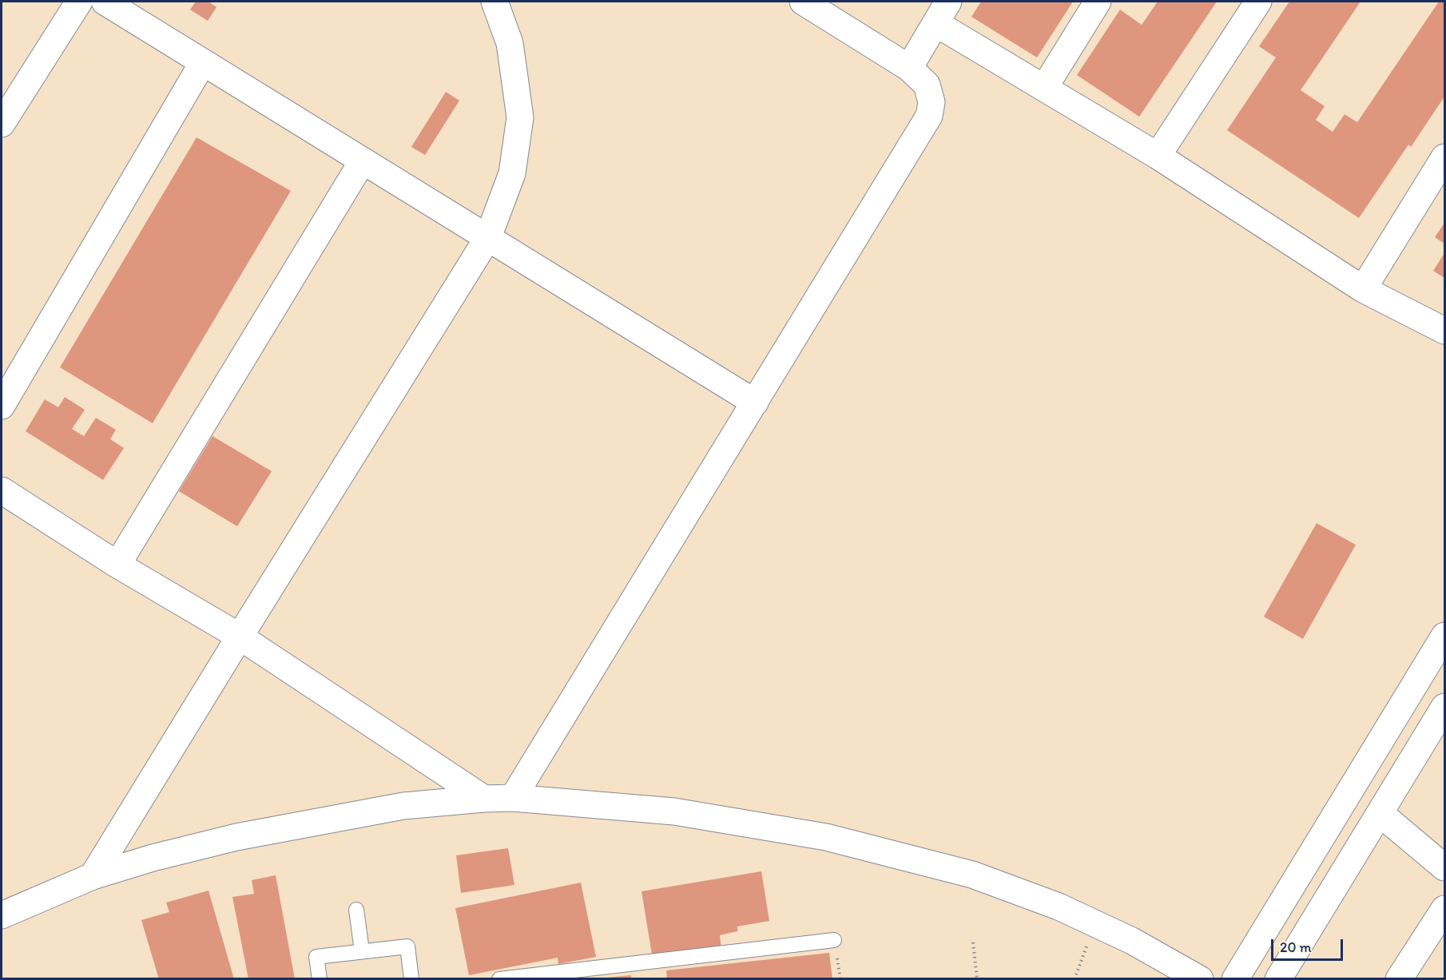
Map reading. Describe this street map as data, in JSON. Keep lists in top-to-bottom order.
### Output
{
  "scale_bar": "20 m"
}
